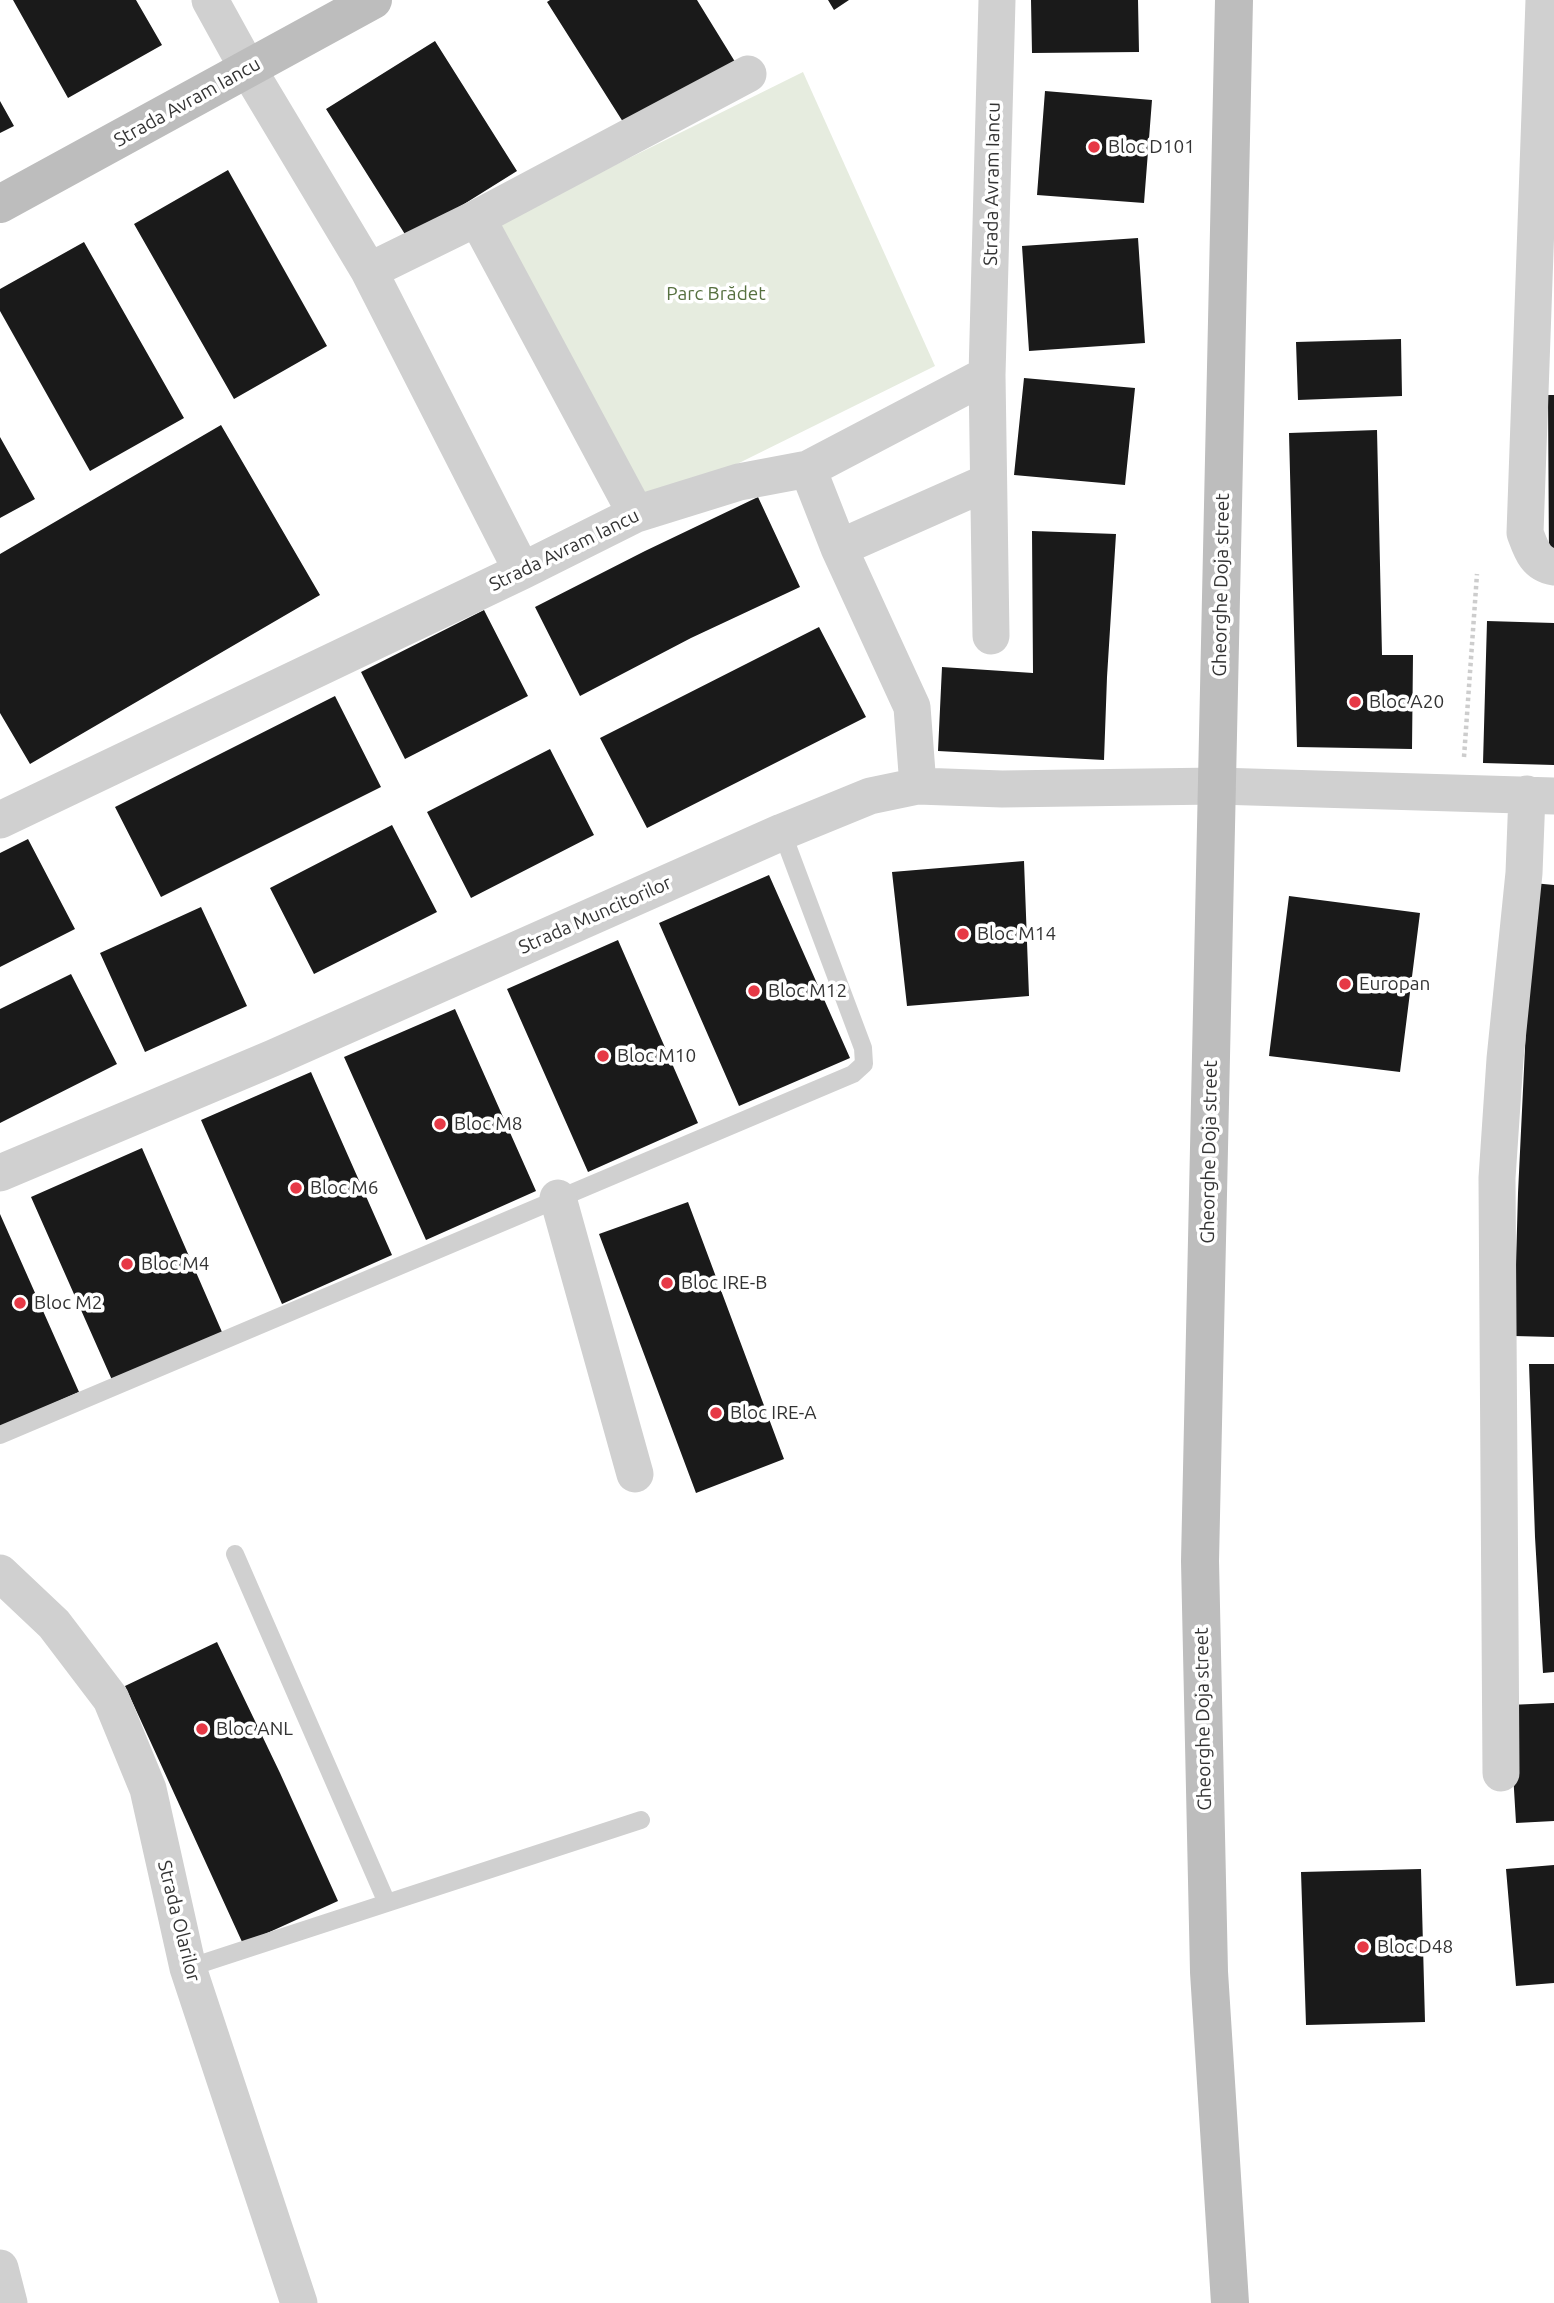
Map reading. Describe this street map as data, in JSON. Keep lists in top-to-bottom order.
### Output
{
  "streets": {
    "main road": ["Strada Avram Iancu", "Gheorghe Doja street"],
    "street": ["Strada Muncitorilor", "Strada Olarilor"]
  },
  "crossings": [
    ["Gheorghe Doja street", "Strada Muncitorilor"]
  ],
  "parks": ["Parc Brădet"],
  "places": [
    "Bloc D101",
    "Bloc A20",
    "Bloc M14",
    "Europan",
    "Bloc M12",
    "Bloc M10",
    "Bloc M8",
    "Bloc M6",
    "Bloc M4",
    "Bloc IRE-B",
    "Bloc M2",
    "Bloc IRE-A",
    "Bloc ANL",
    "Bloc D48"
  ]
}
